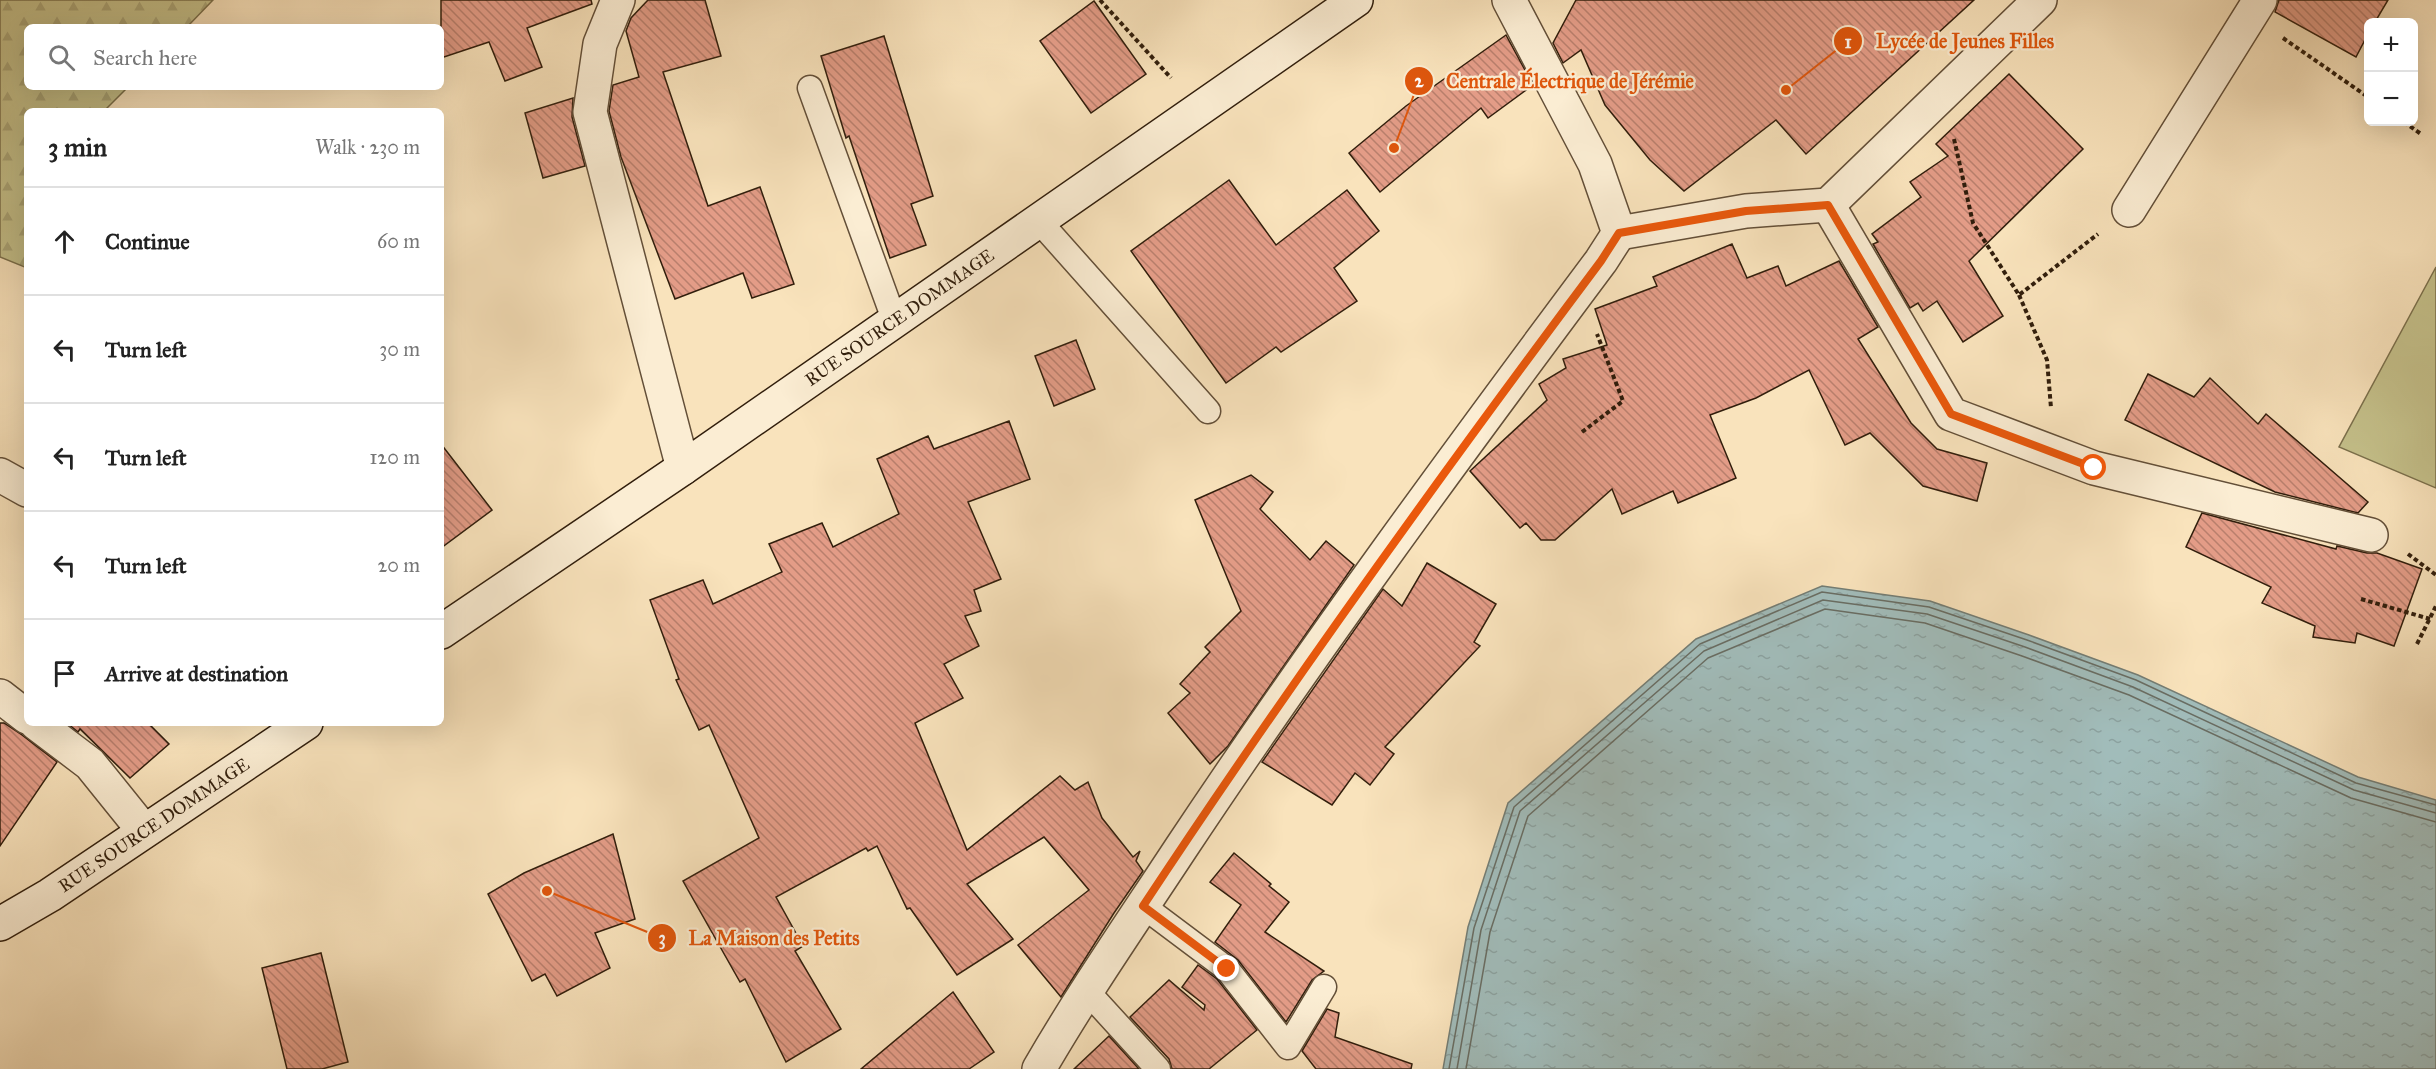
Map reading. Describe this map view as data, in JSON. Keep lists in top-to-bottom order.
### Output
{
  "streets": {
    "street": ["RUE SOURCE DOMMAGE"]
  },
  "places": ["Lycée de Jeunes Filles", "Centrale Électrique de Jérémie", "La Maison des Petits"],
  "page": {
    "map_buttons": ["+", "−"],
    "search": "Search here",
    "heading": ["3 min", "Walk · 230 m"],
    "list": [
      ["Continue", "60 m"],
      ["Turn left", "30 m"],
      ["Turn left", "120 m"],
      ["Turn left", "20 m"],
      "Arrive at destination"
    ]
  }
}
